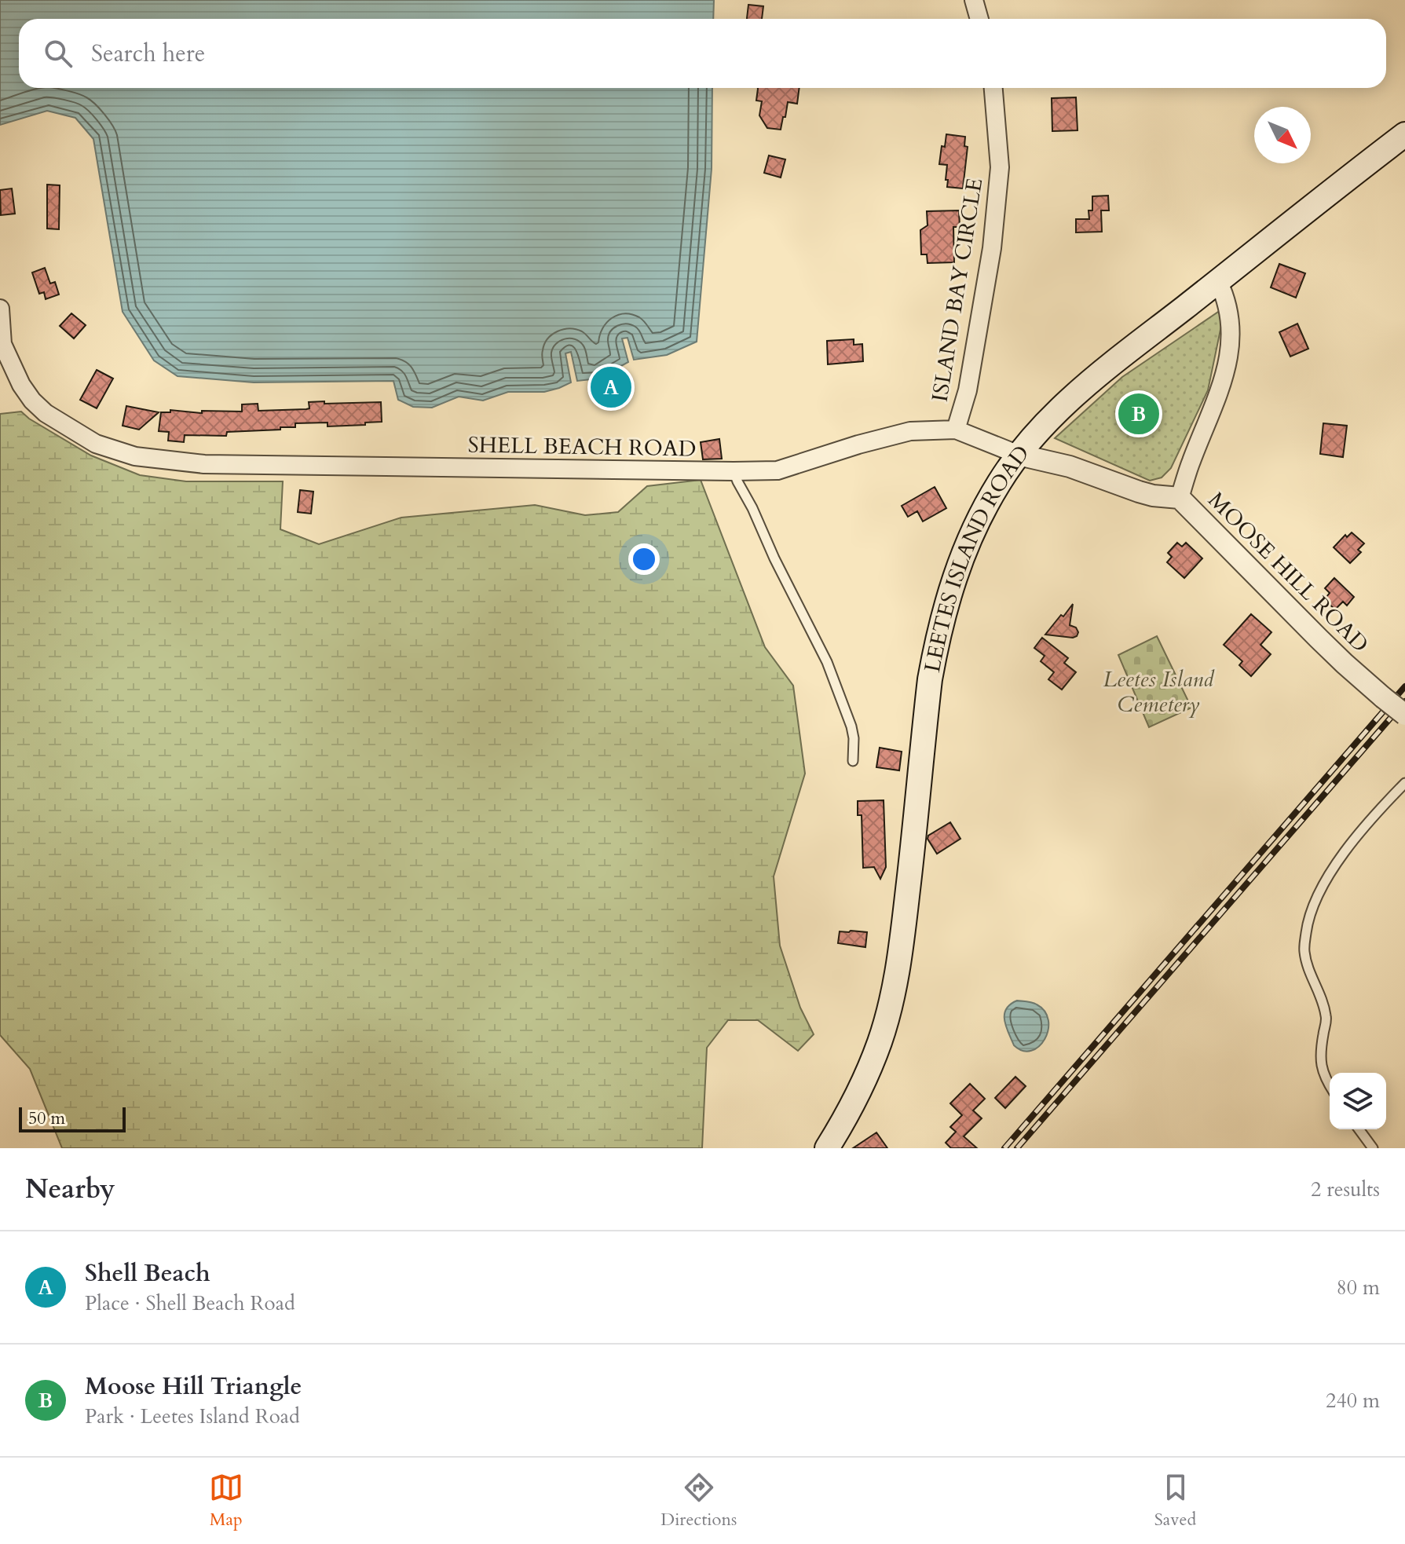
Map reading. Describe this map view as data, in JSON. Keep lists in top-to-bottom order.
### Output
{
  "streets": {
    "main road": ["LEETES ISLAND ROAD"],
    "street": ["ISLAND BAY CIRCLE", "SHELL BEACH ROAD", "MOOSE HILL ROAD"]
  },
  "crossings": [
    ["ISLAND BAY CIRCLE", "SHELL BEACH ROAD"],
    ["SHELL BEACH ROAD", "LEETES ISLAND ROAD"],
    ["SHELL BEACH ROAD", "MOOSE HILL ROAD"],
    ["LEETES ISLAND ROAD", "MOOSE HILL ROAD"]
  ],
  "parks": ["Leetes Island Cemetery"],
  "scale_bar": "50 m",
  "north": "bottom right",
  "page": {
    "search": "Search here",
    "pins": ["A", "B"],
    "scale": "50 m",
    "heading": ["Nearby", "2 results"],
    "list": [
      {
        "mark": "A",
        "name": "Shell Beach",
        "note": "Place · Shell Beach Road",
        "value": "80 m"
      },
      {
        "mark": "B",
        "name": "Moose Hill Triangle",
        "note": "Park · Leetes Island Road",
        "value": "240 m"
      }
    ],
    "nav": ["Map", "Directions", "Saved"]
  }
}
